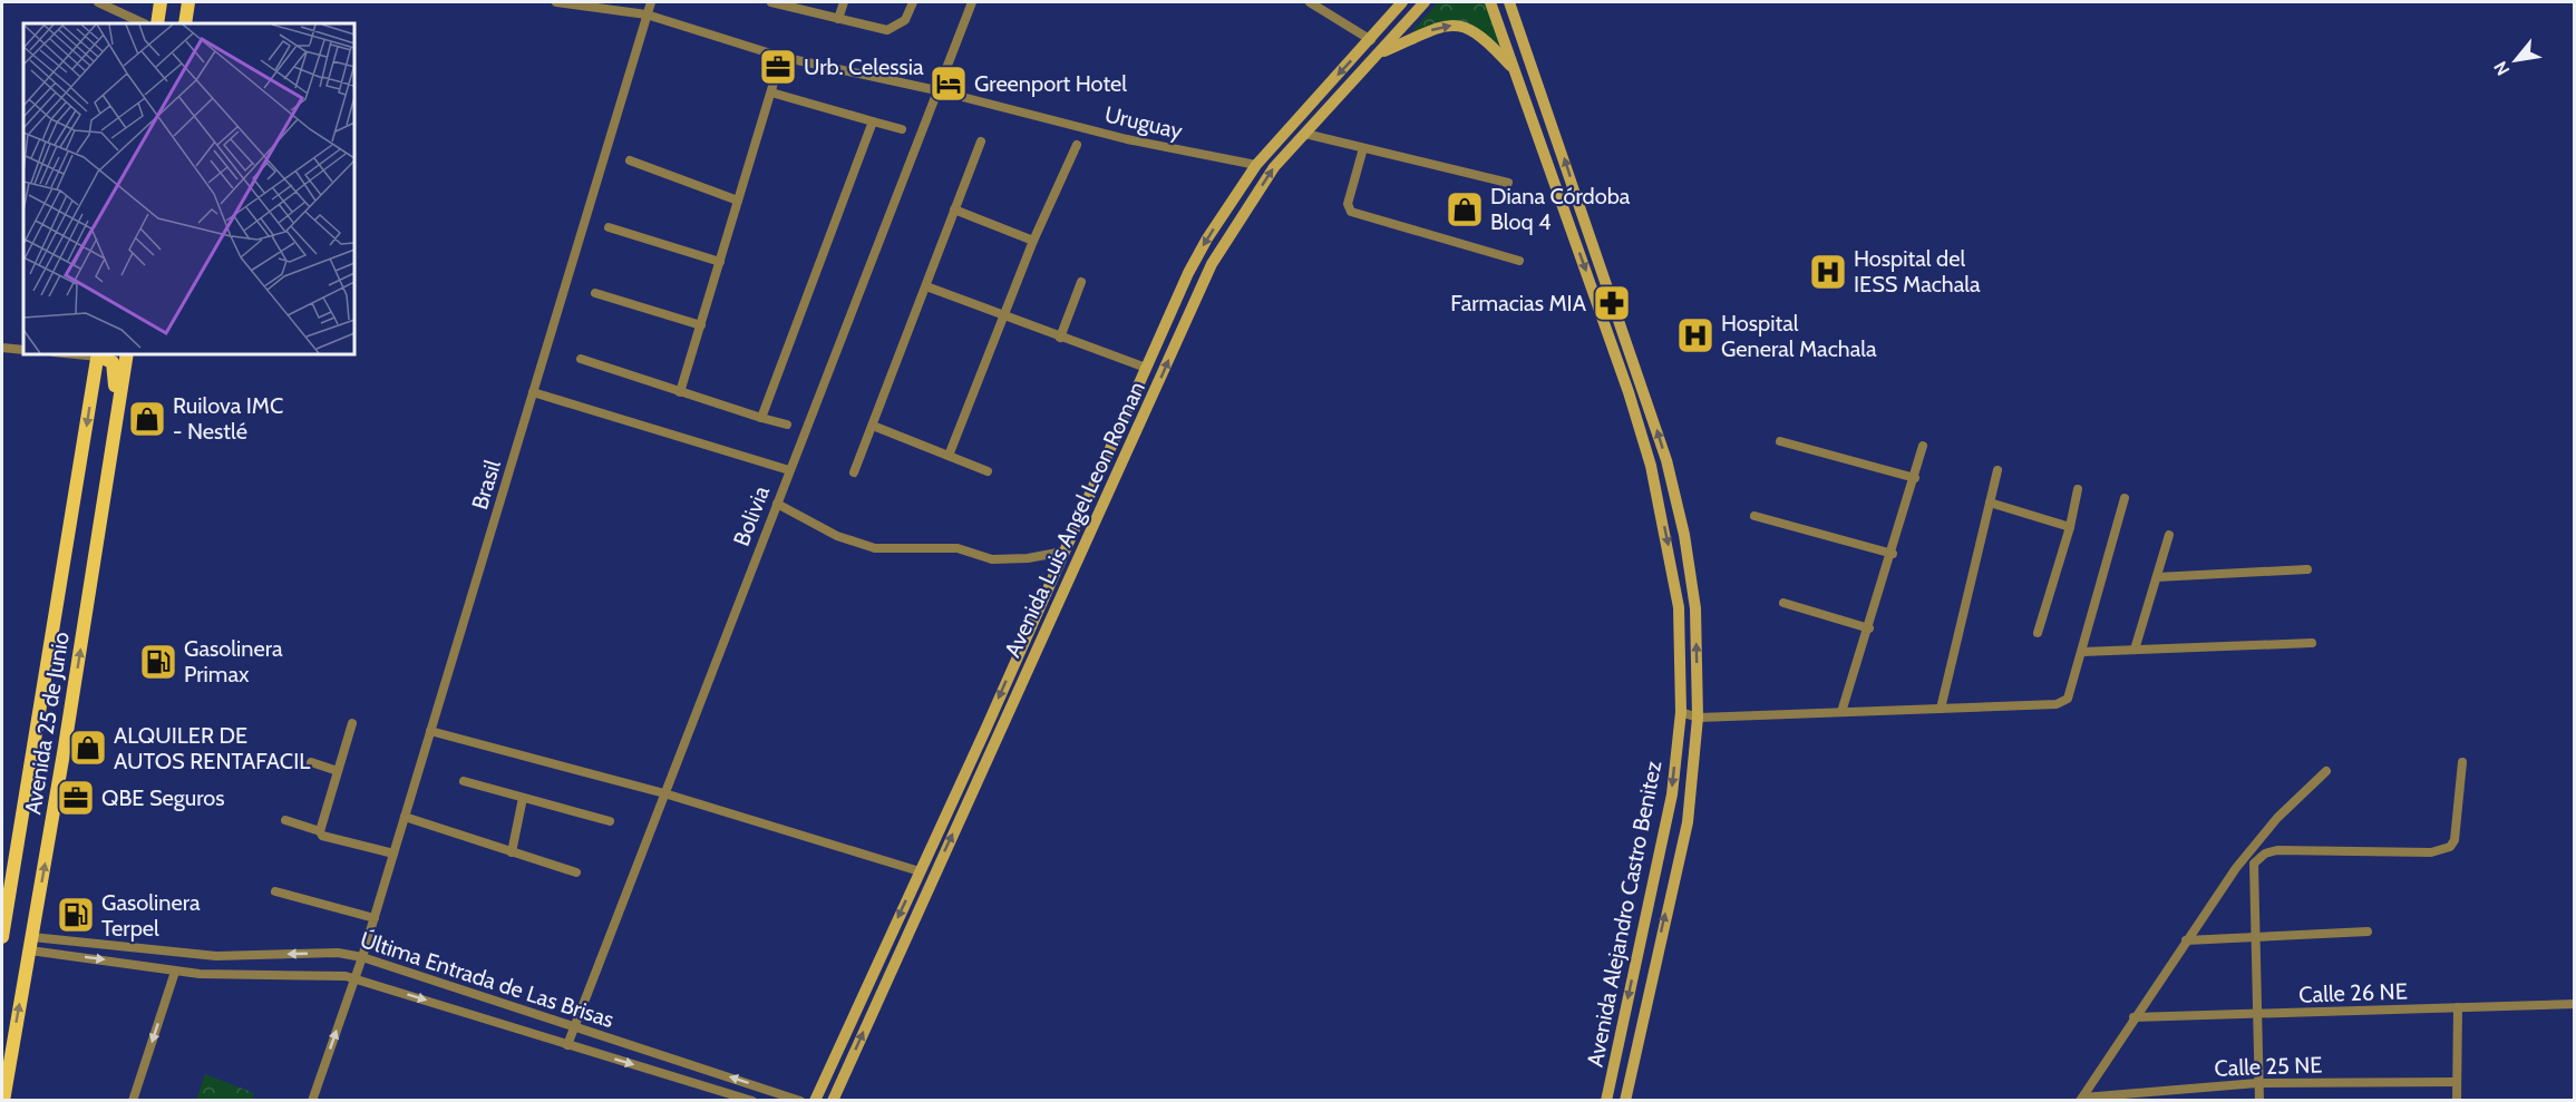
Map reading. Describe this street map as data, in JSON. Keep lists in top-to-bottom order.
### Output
{
  "streets": {
    "main road": ["Avenida Luis Angel Leon Roman", "Avenida 25 de Junio", "Avenida Alejandro Castro Benitez"],
    "street": [
      "Uruguay",
      "Brasil",
      "Bolivia",
      "Última Entrada de Las Brisas",
      "Calle 26 NE",
      "Calle 25 NE"
    ]
  },
  "crossings": [
    ["Uruguay", "Brasil"],
    ["Uruguay", "Bolivia"],
    ["Uruguay", "Avenida Luis Angel Leon Roman"],
    ["Brasil", "Última Entrada de Las Brisas"],
    ["Bolivia", "Última Entrada de Las Brisas"],
    ["Avenida 25 de Junio", "Última Entrada de Las Brisas"]
  ],
  "places": {
    "office": ["Urb. Celessia", "QBE Seguros"],
    "hotel": ["Greenport Hotel"],
    "shop": ["Diana Córdoba Bloq 4", "Ruilova IMC - Nestlé", "ALQUILER DE AUTOS RENTAFACIL"],
    "hospital": ["Hospital del IESS Machala", "Hospital General Machala"],
    "pharmacy": ["Farmacias MIA"],
    "fuel station": ["Gasolinera Primax", "Gasolinera Terpel"]
  },
  "north": "bottom left"
}
